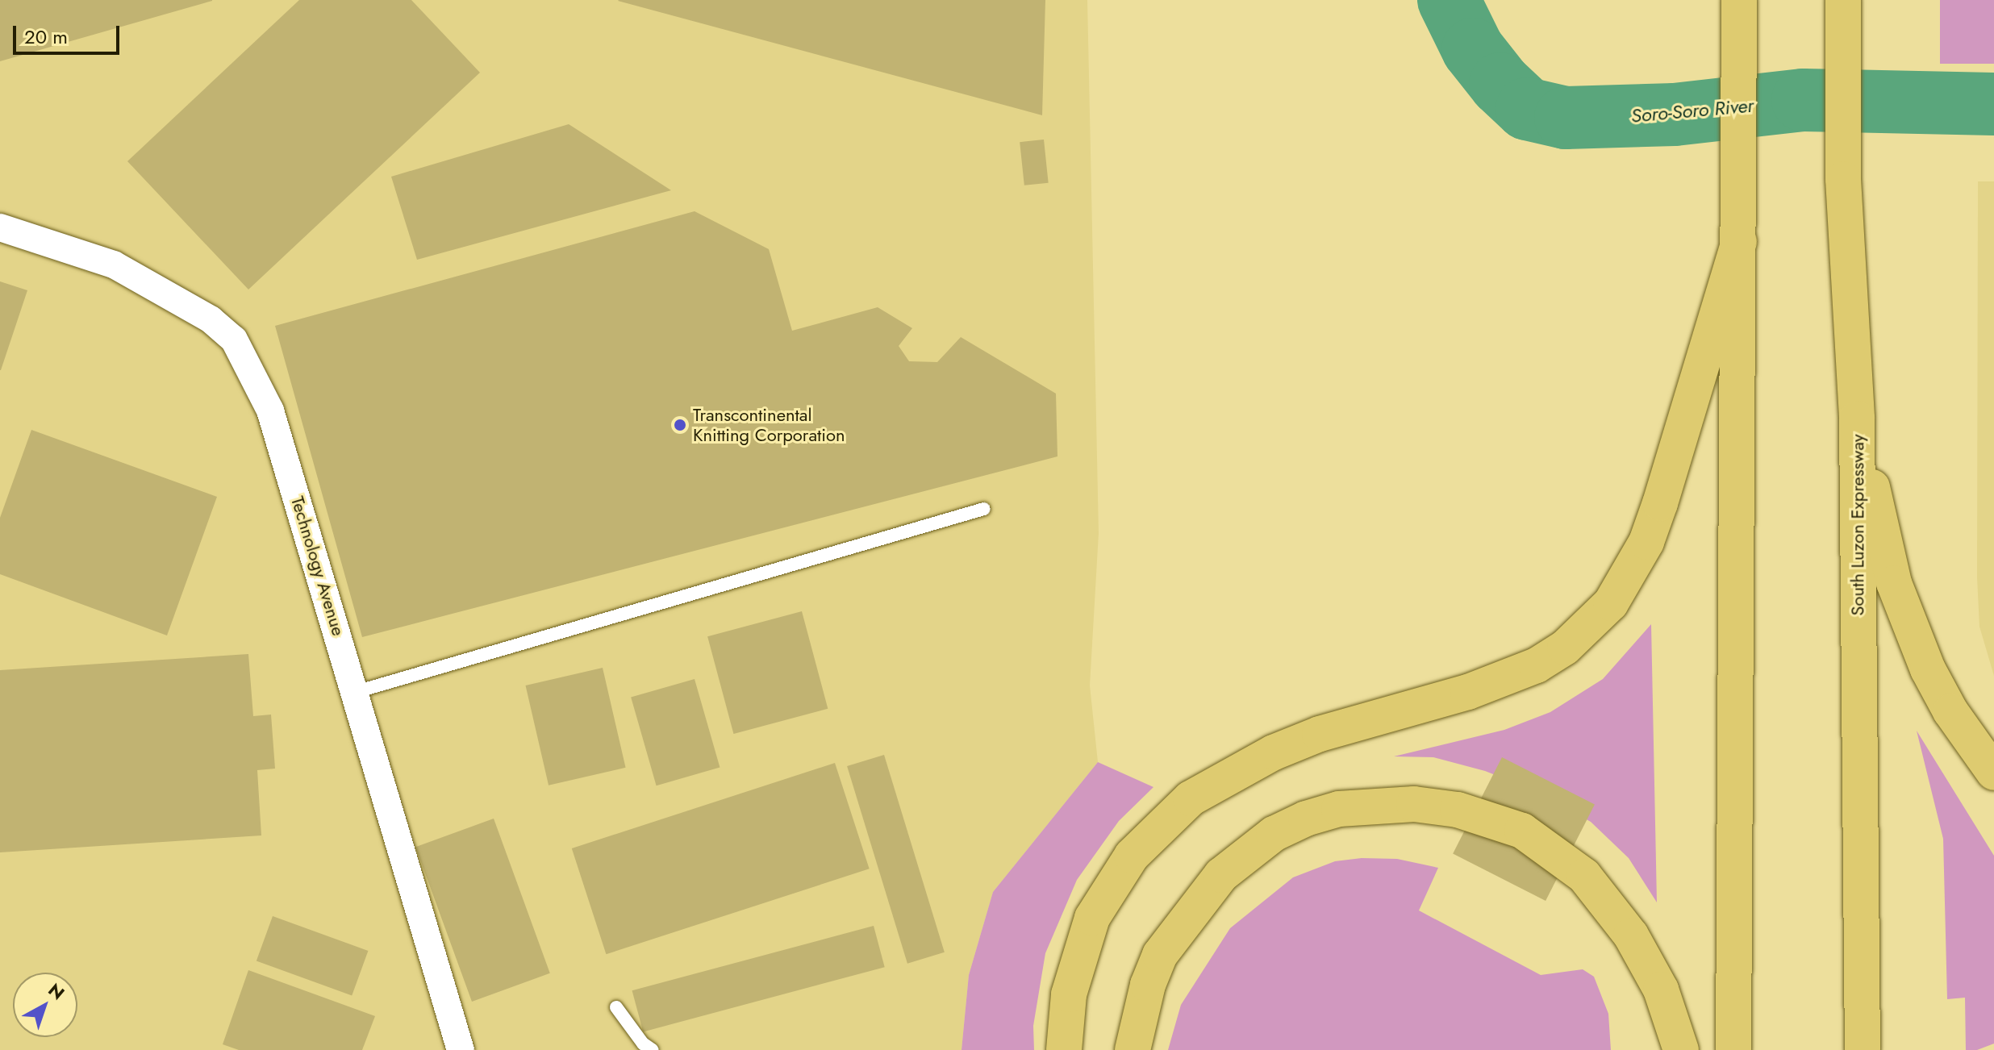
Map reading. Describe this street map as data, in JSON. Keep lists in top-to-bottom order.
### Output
{
  "streets": {
    "highway": ["South Luzon Expressway"],
    "street": ["Technology Avenue"]
  },
  "water": ["Soro-Soro River"],
  "places": ["Transcontinental Knitting Corporation"],
  "scale_bar": "20 m",
  "north": "top right"
}
